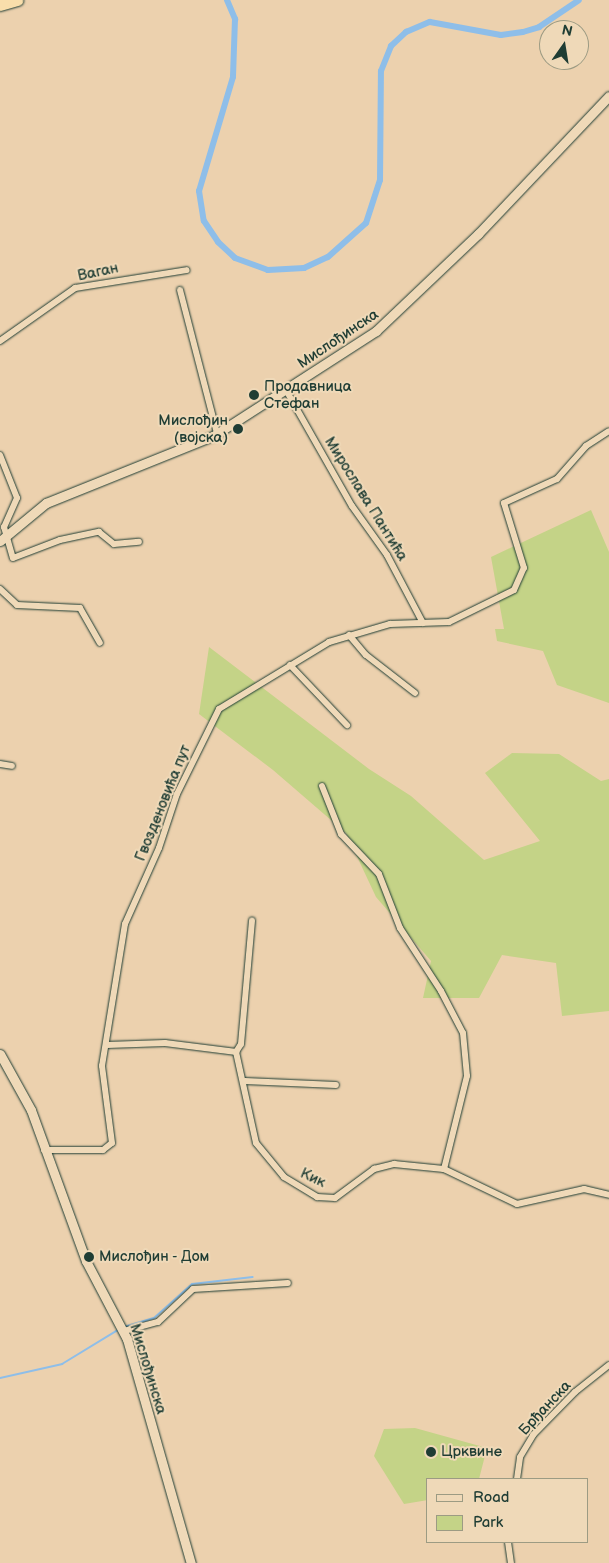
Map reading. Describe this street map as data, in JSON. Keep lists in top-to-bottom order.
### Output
{
  "streets": {
    "main road": ["Мислођинска"],
    "street": [
      "Ваган",
      "Мирослава Пантића",
      "Гвозденовића пут",
      "Кик",
      "Брђанска"
    ]
  },
  "crossings": [
    ["Мислођинска", "Мирослава Пантића"],
    ["Мислођинска", "Гвозденовића пут"],
    ["Мирослава Пантића", "Гвозденовића пут"]
  ],
  "places": [
    "Продавница Стефан",
    "Мислођин (војска)",
    "Мислођин - Дом",
    "Црквине"
  ],
  "legend": ["Road", "Park"],
  "north": "top"
}
